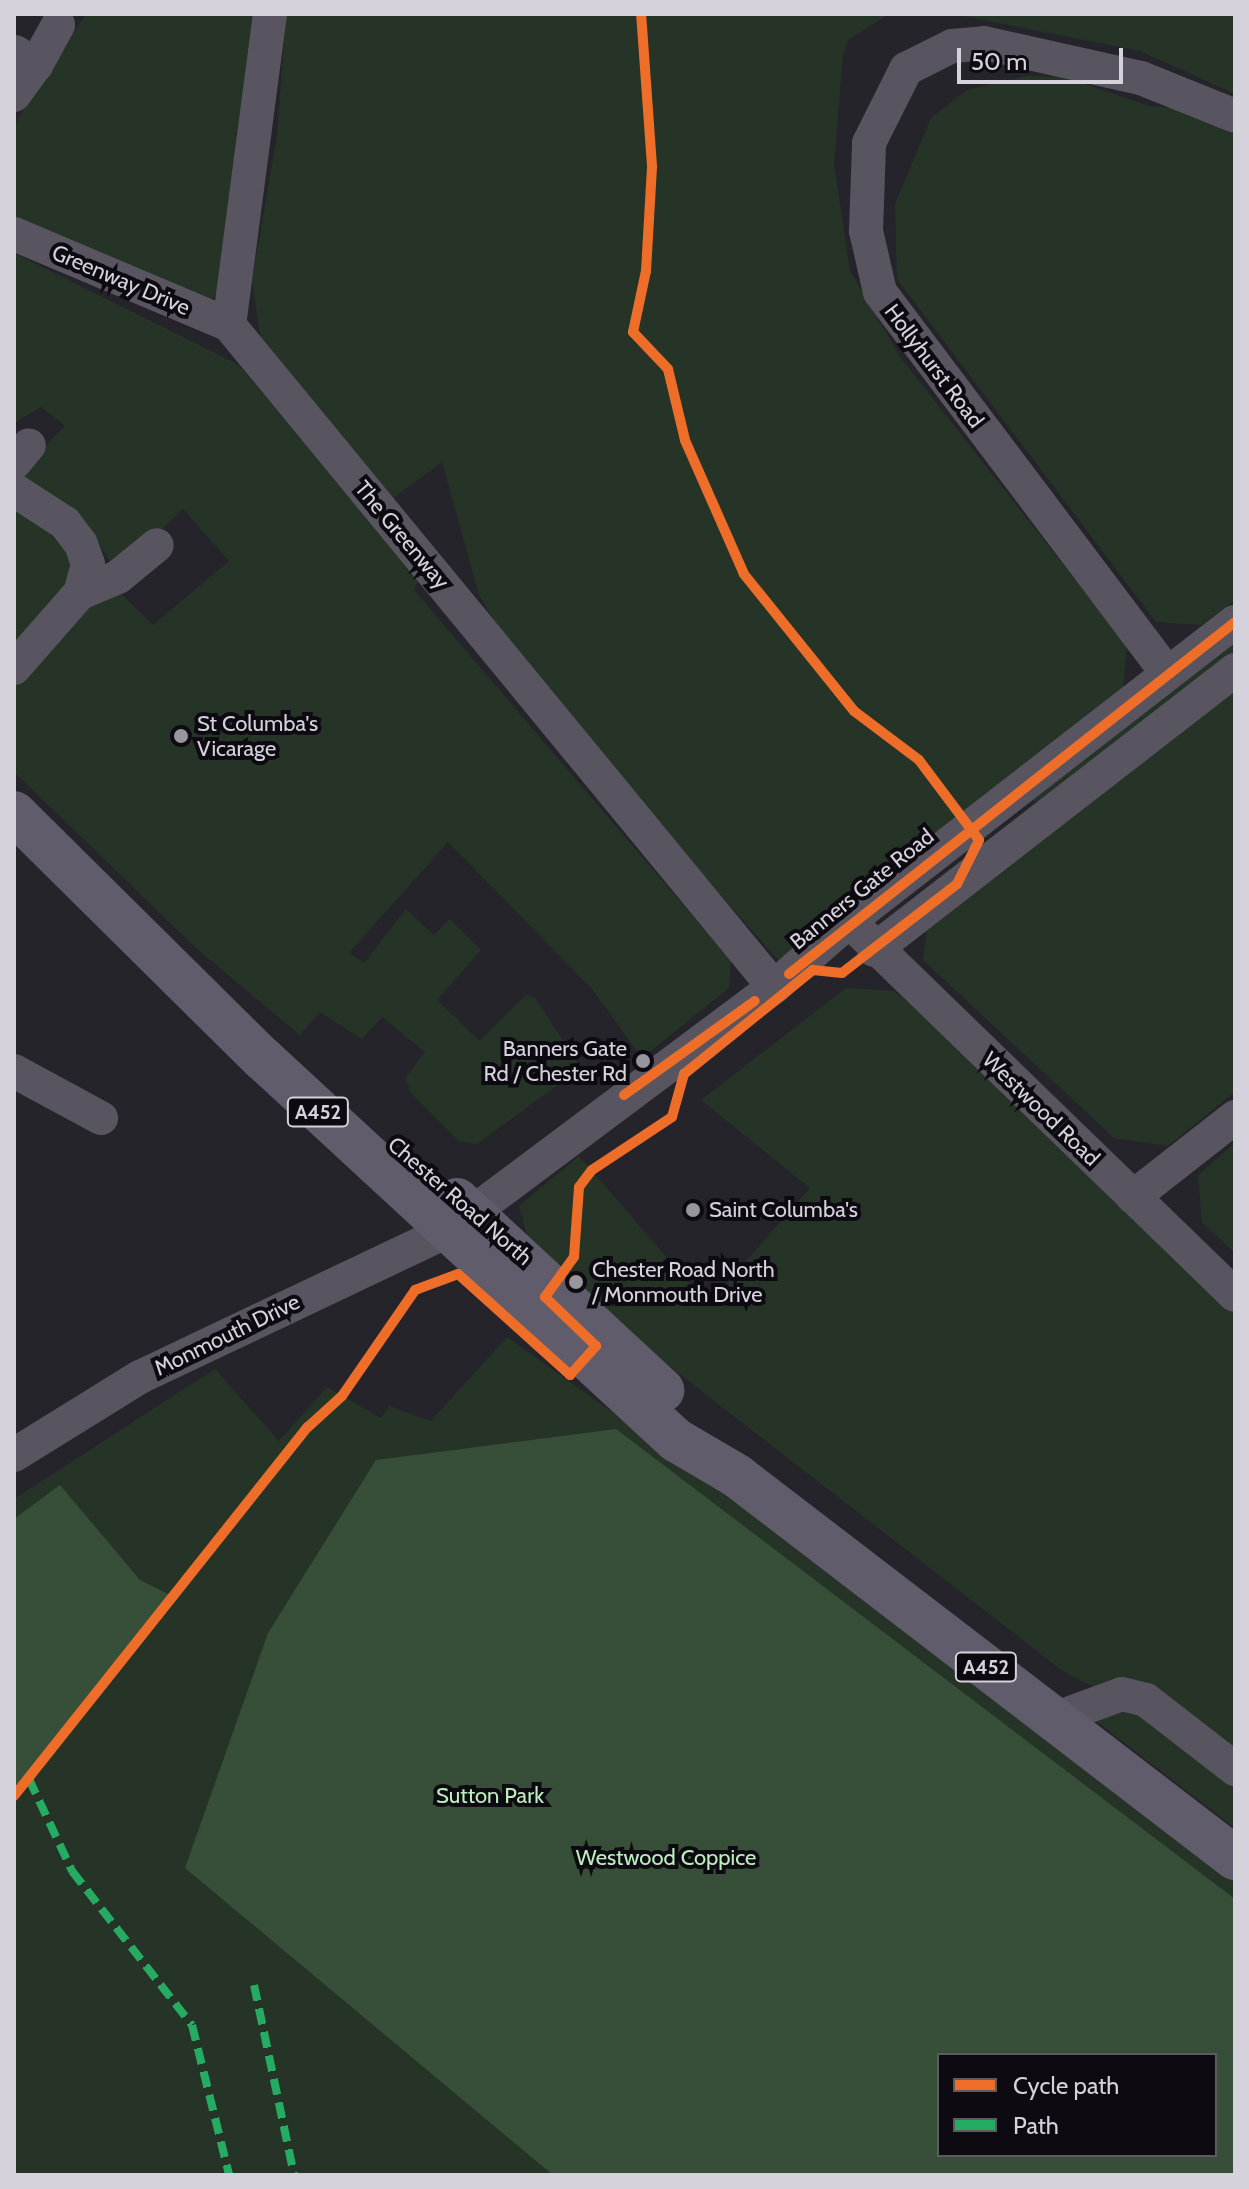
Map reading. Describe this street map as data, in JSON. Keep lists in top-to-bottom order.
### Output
{
  "streets": {
    "highway": ["A452", "Chester Road North"],
    "street": [
      "Greenway Drive",
      "Hollyhurst Road",
      "The Greenway",
      "Banners Gate Road",
      "Westwood Road",
      "Monmouth Drive"
    ]
  },
  "crossings": [
    ["Greenway Drive", "The Greenway"],
    ["Hollyhurst Road", "Banners Gate Road"],
    ["The Greenway", "Banners Gate Road"],
    ["Banners Gate Road", "Westwood Road"],
    ["Banners Gate Road", "Chester Road North"],
    ["Banners Gate Road", "Monmouth Drive"],
    ["Chester Road North", "Monmouth Drive"]
  ],
  "parks": ["Sutton Park", "Westwood Coppice"],
  "places": [
    "St Columba's Vicarage",
    "Banners Gate Rd / Chester Rd",
    "Saint Columba's",
    "Chester Road North / Monmouth Drive"
  ],
  "legend": ["Cycle path", "Path"],
  "scale_bar": "50 m"
}
